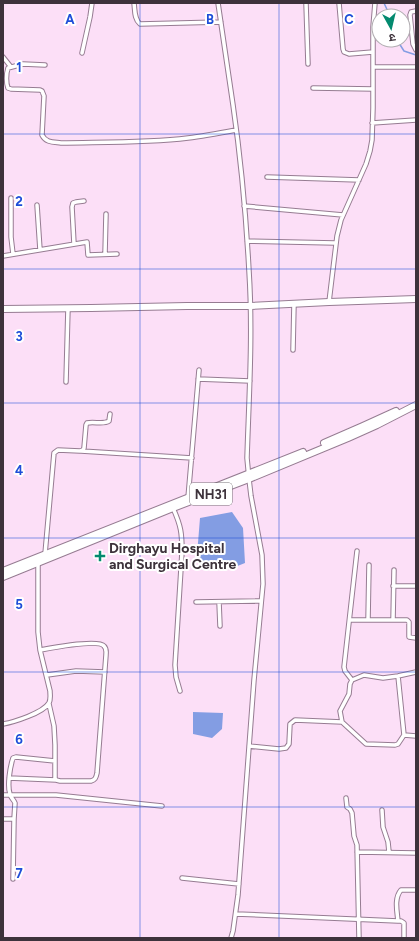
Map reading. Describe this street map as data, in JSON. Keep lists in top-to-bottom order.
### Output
{
  "streets": {
    "main road": ["NH31"]
  },
  "places": {
    "health": ["Dirghayu Hospital and Surgical Centre"]
  },
  "north": "bottom",
  "grid": {
    "columns": ["A", "B", "C"],
    "rows": [
      "1",
      "2",
      "3",
      "4",
      "5",
      "6",
      "7"
    ]
  }
}
